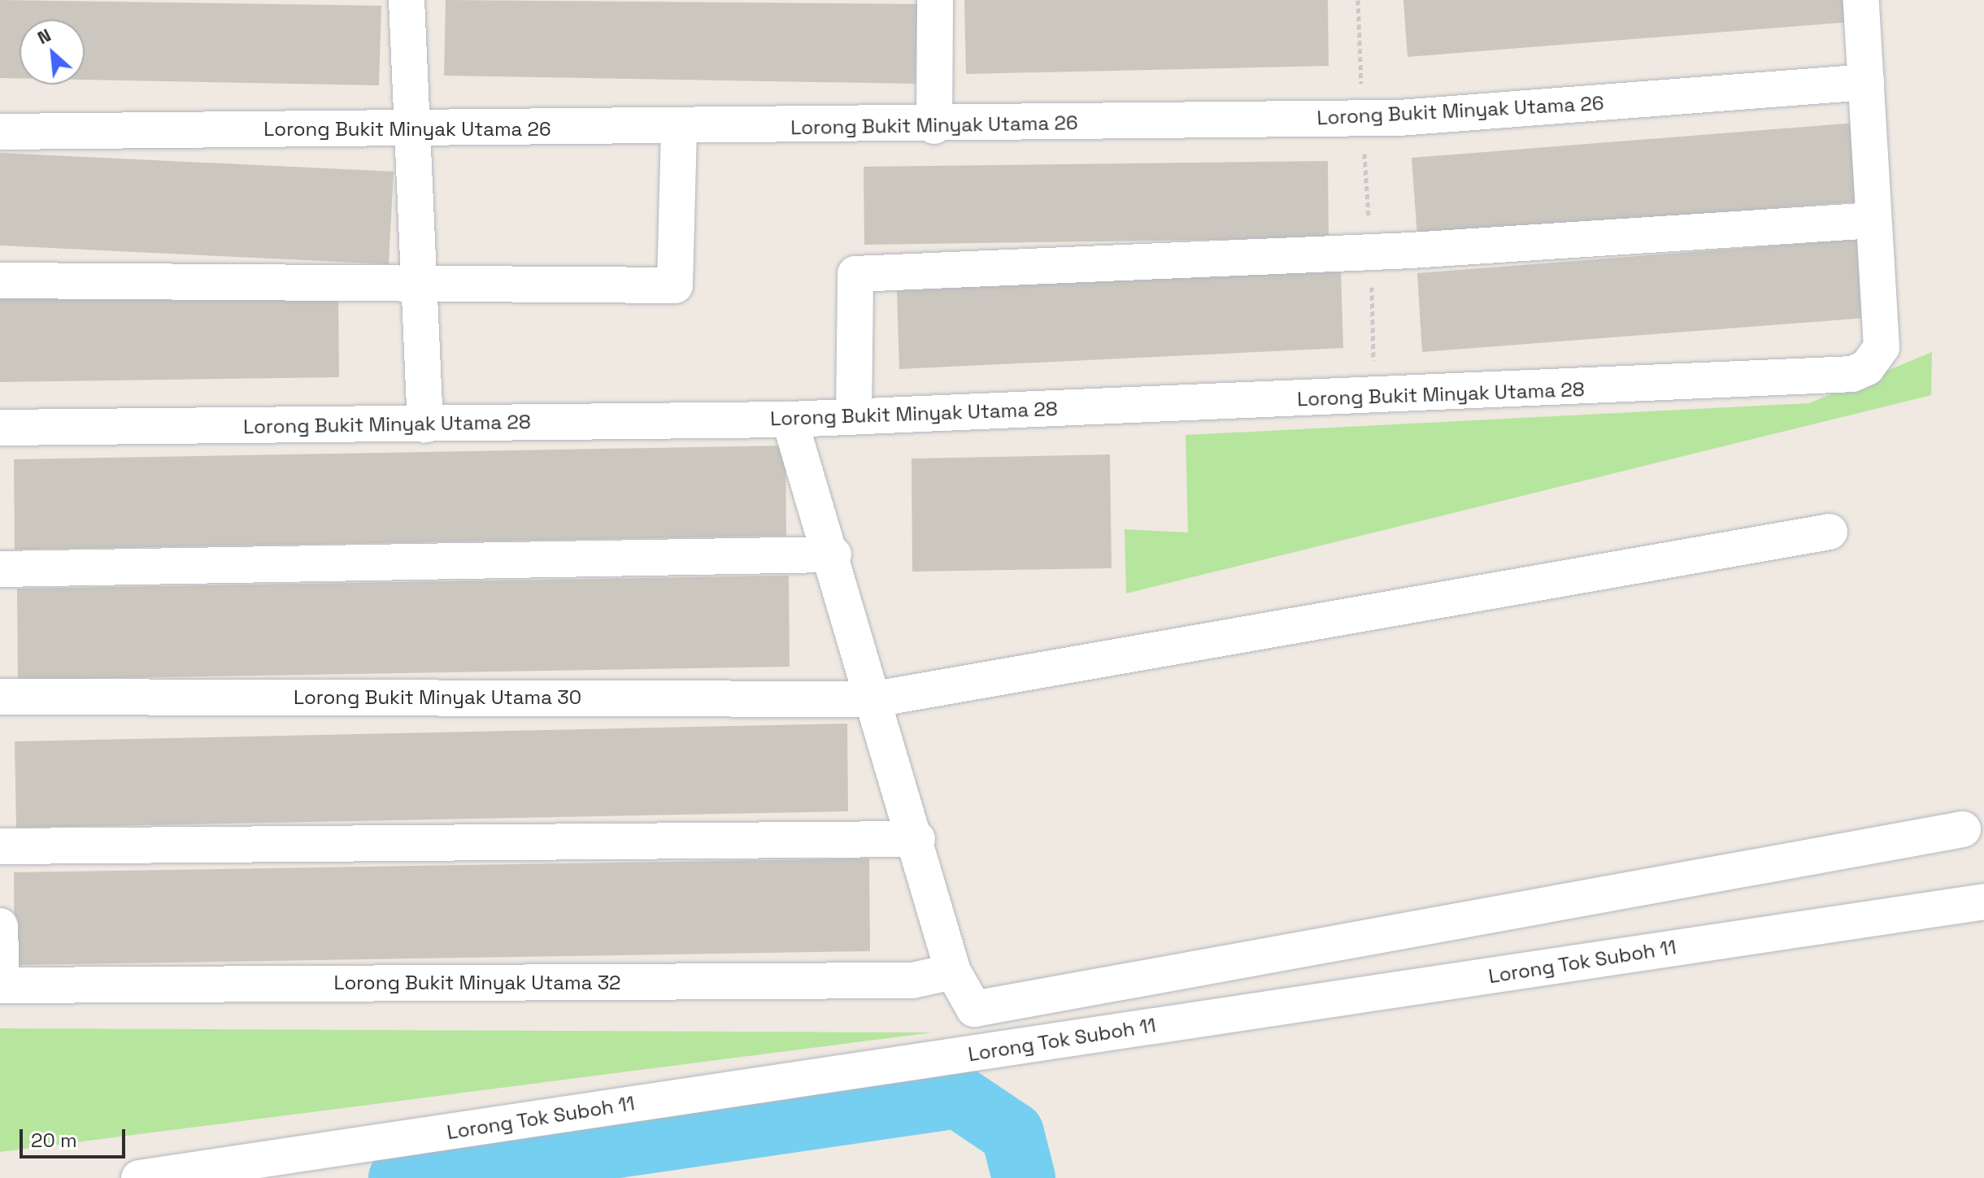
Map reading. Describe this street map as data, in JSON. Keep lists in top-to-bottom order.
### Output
{
  "streets": {
    "street": [
      "Lorong Bukit Minyak Utama 26",
      "Lorong Bukit Minyak Utama 28",
      "Lorong Bukit Minyak Utama 30",
      "Lorong Tok Suboh 11",
      "Lorong Bukit Minyak Utama 32"
    ]
  },
  "crossings": [
    ["Lorong Bukit Minyak Utama 26", "Lorong Bukit Minyak Utama 28"]
  ],
  "scale_bar": "20 m",
  "north": "top left"
}
